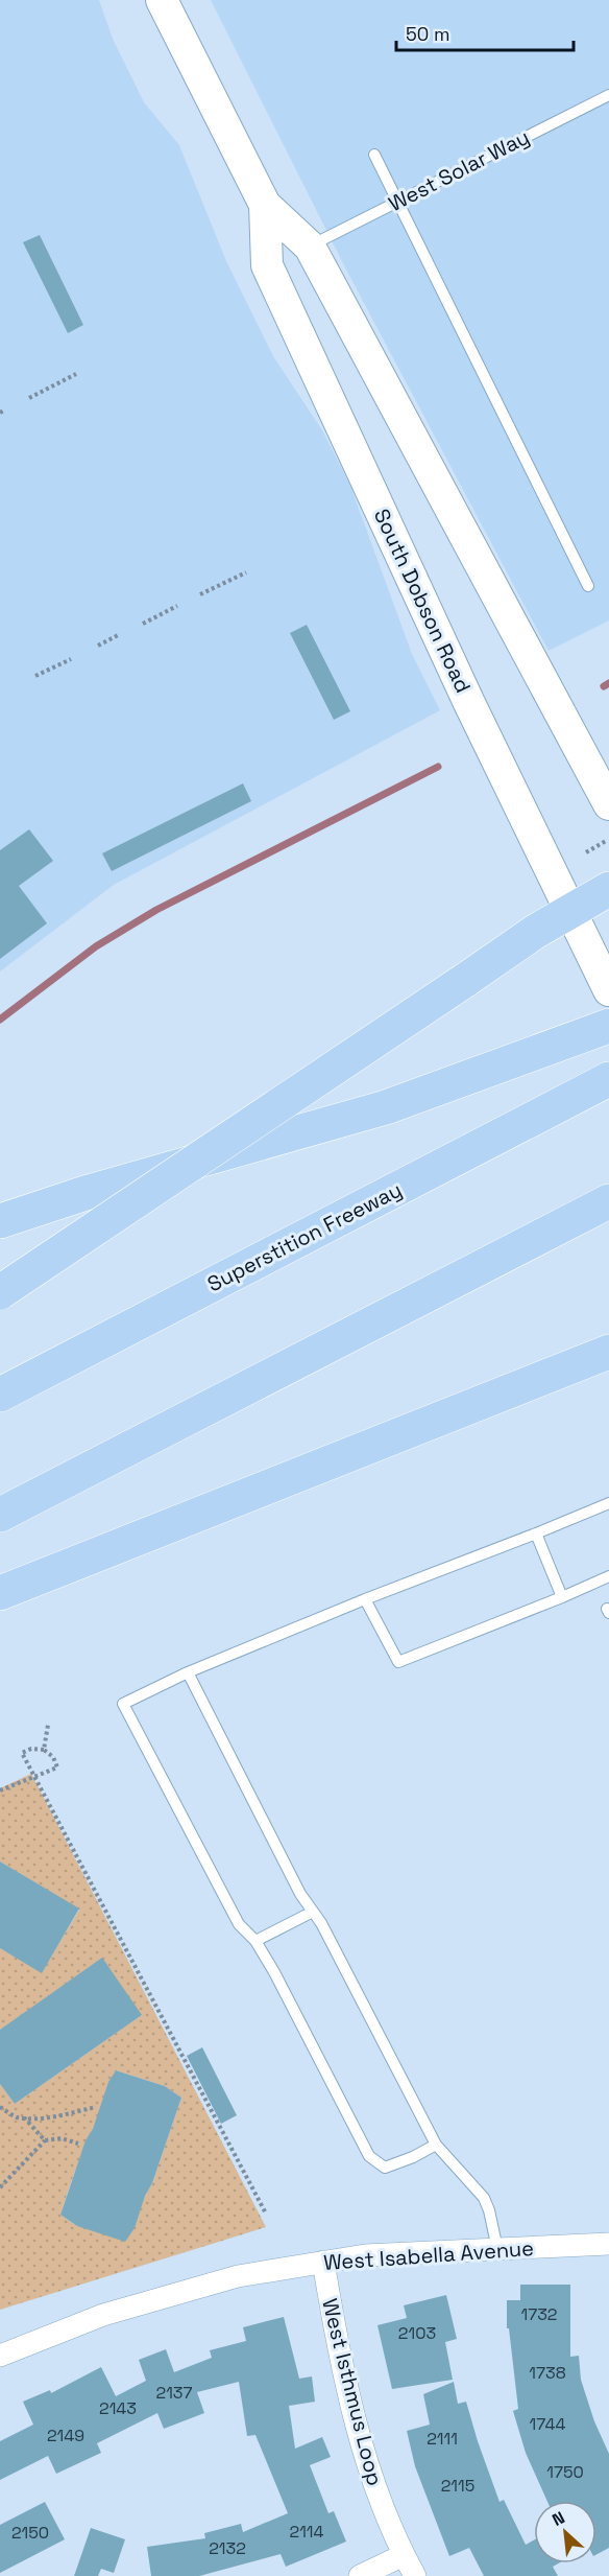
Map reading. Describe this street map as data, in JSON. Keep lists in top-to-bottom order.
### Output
{
  "streets": {
    "highway": ["Superstition Freeway"],
    "main road": ["South Dobson Road"],
    "street": ["West Isabella Avenue", "West Isthmus Loop"],
    "lane": ["West Solar Way"]
  },
  "crossings": [
    ["West Solar Way", "South Dobson Road"],
    ["West Isabella Avenue", "West Isthmus Loop"]
  ],
  "house_numbers": [
    "1732",
    "2103",
    "1738",
    "2137",
    "2143",
    "1744",
    "2149",
    "2111",
    "1750",
    "2115",
    "2114",
    "2150",
    "2132"
  ],
  "scale_bar": "50 m",
  "north": "top left"
}
